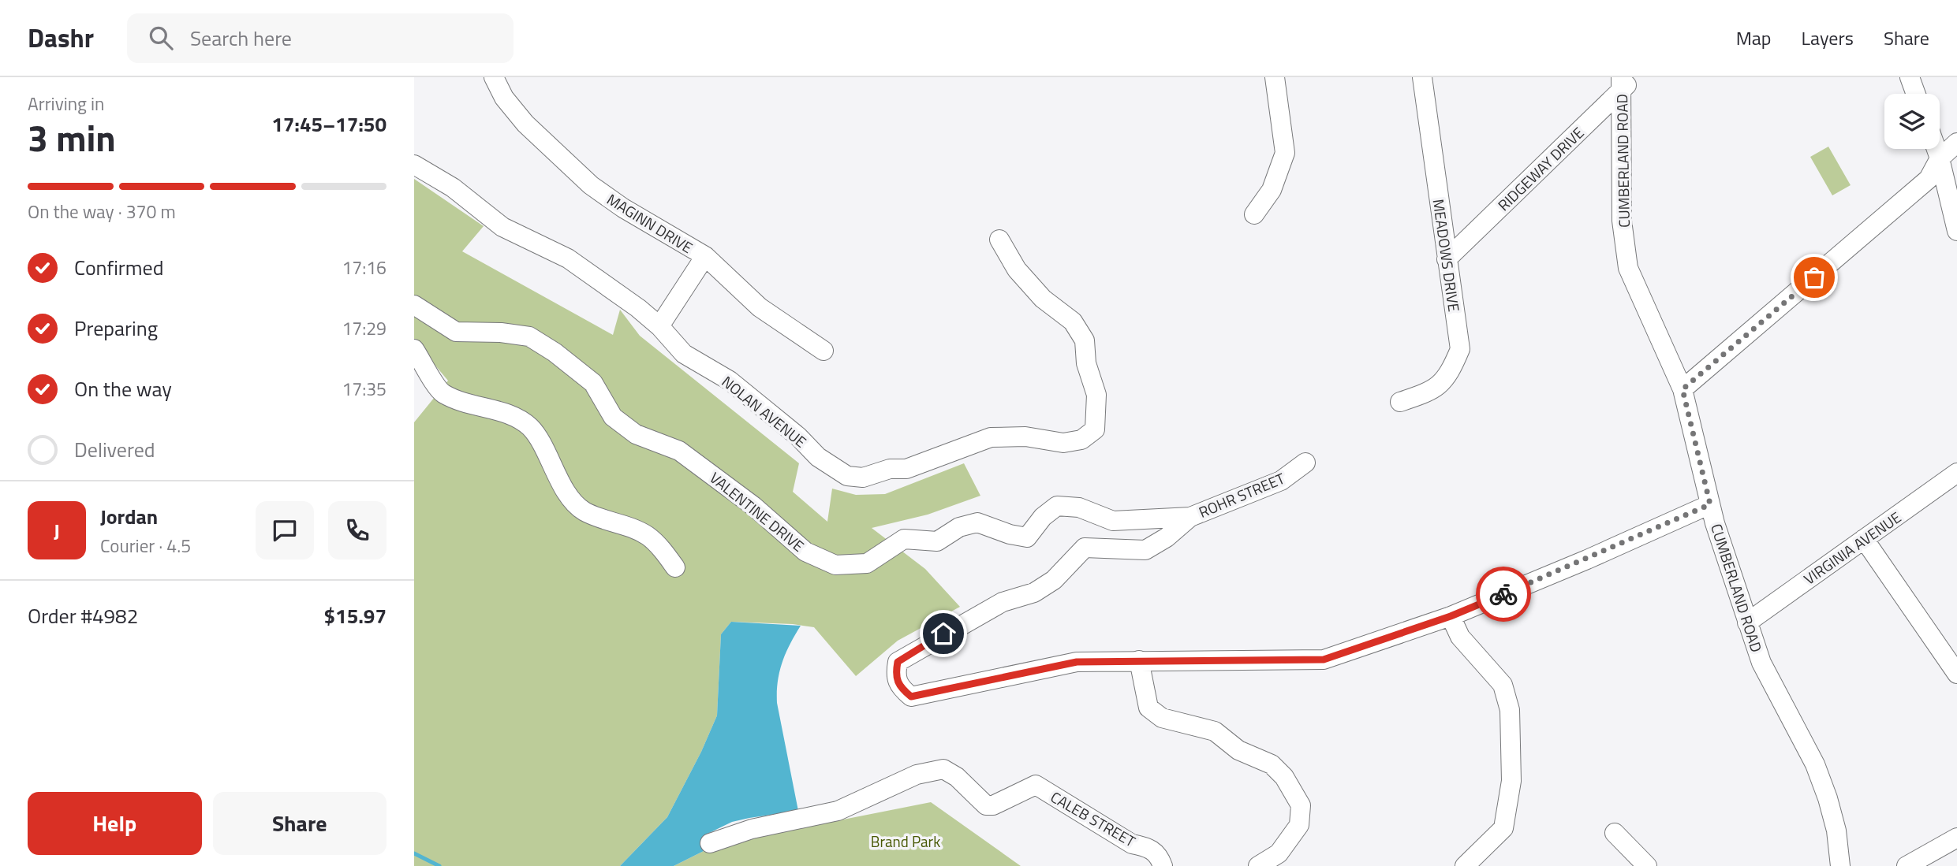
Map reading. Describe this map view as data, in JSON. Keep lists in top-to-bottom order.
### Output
{
  "streets": {
    "street": [
      "CUMBERLAND ROAD",
      "RIDGEWAY DRIVE",
      "MAGINN DRIVE",
      "MEADOWS DRIVE",
      "NOLAN AVENUE",
      "ROHR STREET",
      "VALENTINE DRIVE",
      "VIRGINIA AVENUE",
      "CALEB STREET"
    ]
  },
  "crossings": [
    ["CUMBERLAND ROAD", "RIDGEWAY DRIVE"],
    ["CUMBERLAND ROAD", "VIRGINIA AVENUE"],
    ["RIDGEWAY DRIVE", "MEADOWS DRIVE"],
    ["ROHR STREET", "VALENTINE DRIVE"]
  ],
  "parks": ["Brand Park"],
  "page": {
    "header": "Dashr",
    "search": "Search here",
    "nav": ["Map", "Layers", "Share"],
    "heading": ["3 min", "Arriving in", "17:45–17:50"],
    "panel": [
      "Jordan",
      "Courier · 4.5",
      "Order #4982",
      "$15.97"
    ],
    "bar": "On the way · 370 m",
    "list": [
      ["Confirmed", "17:16"],
      ["Preparing", "17:29"],
      ["On the way", "17:35"],
      "Delivered"
    ],
    "round": "J",
    "buttons": ["Help", "Share"]
  }
}
